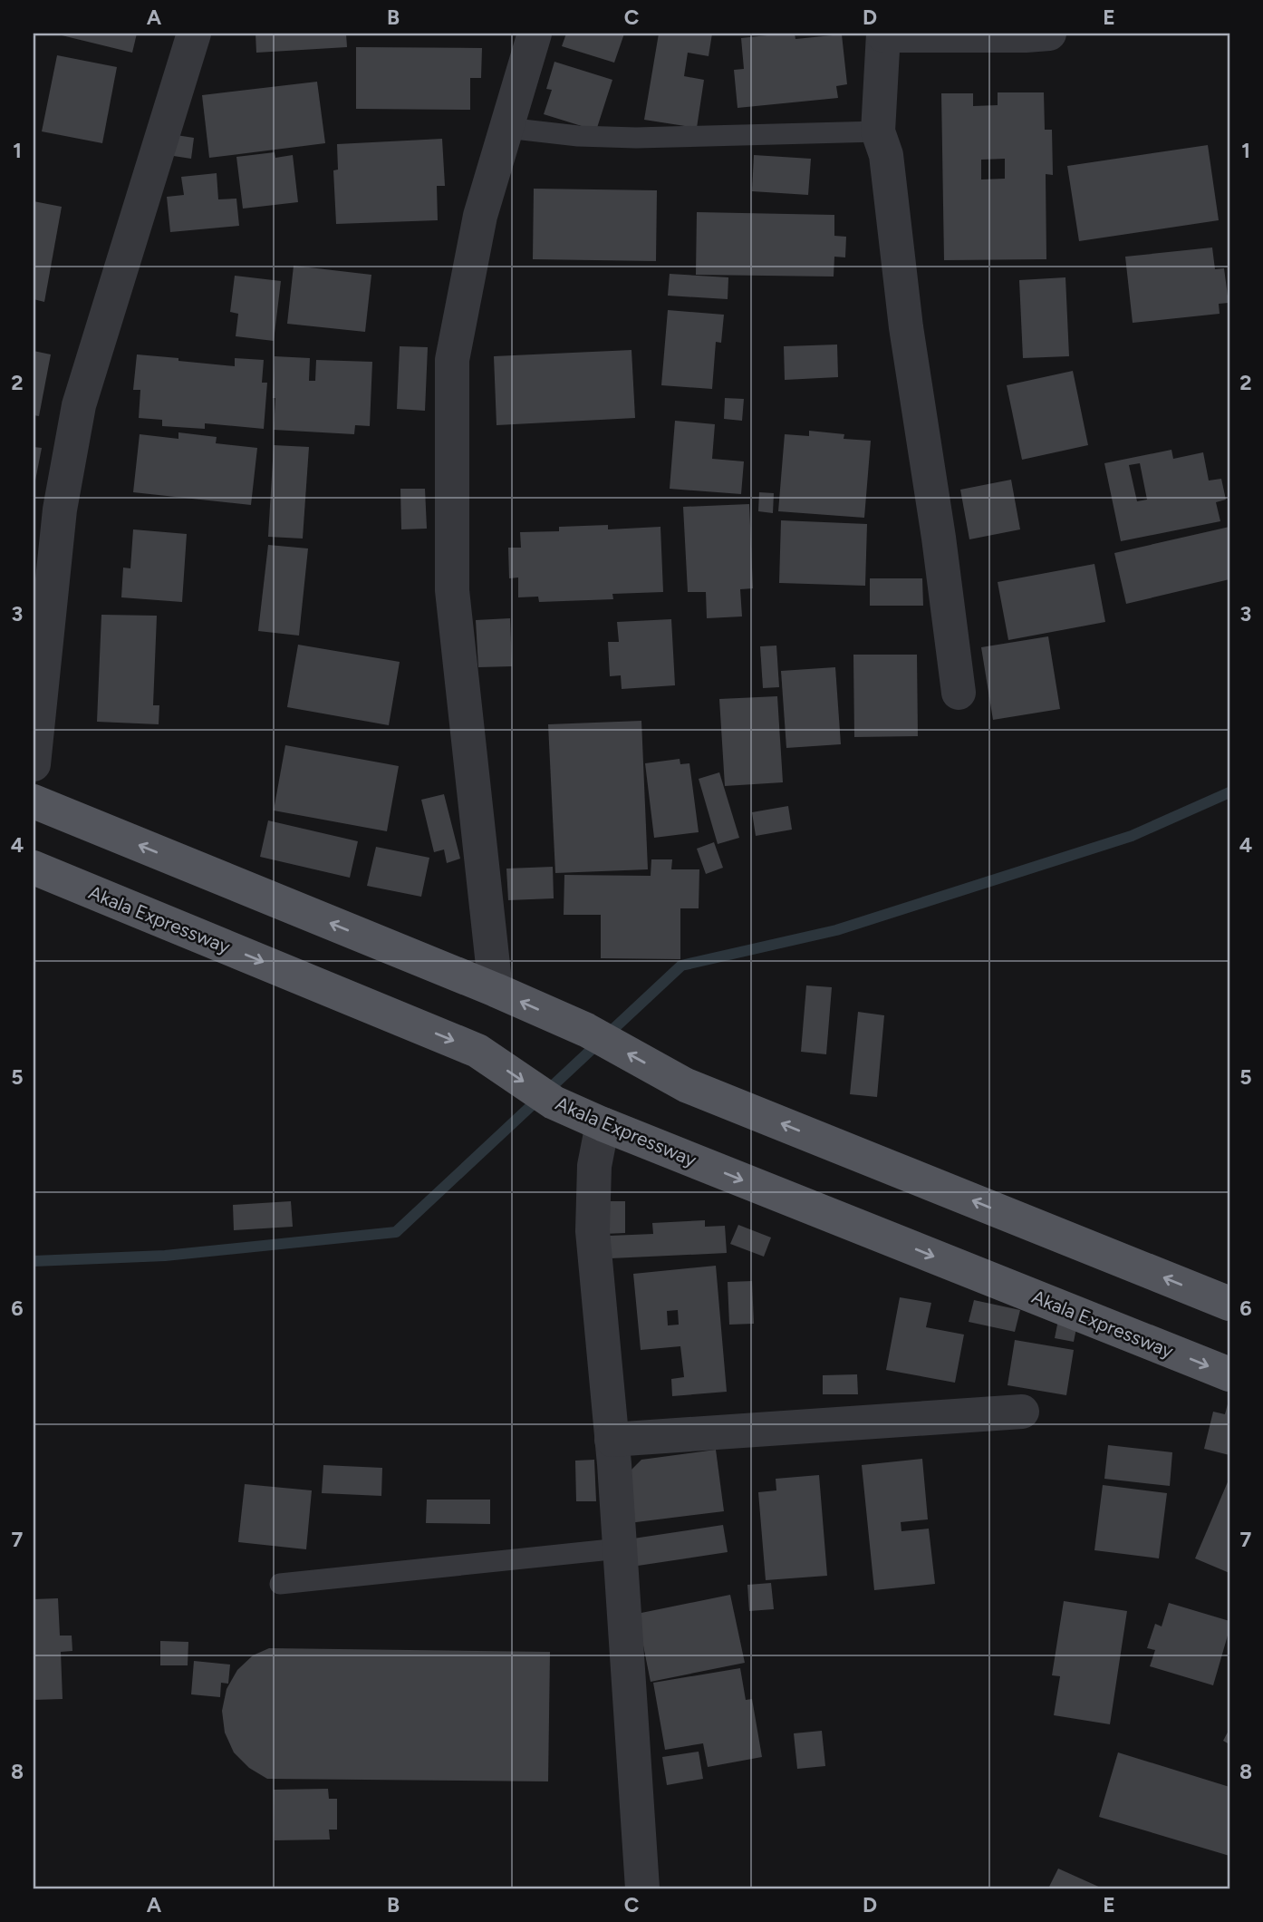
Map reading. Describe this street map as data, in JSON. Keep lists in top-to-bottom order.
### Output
{
  "streets": {
    "main road": ["Akala Expressway"]
  },
  "grid": {
    "columns": [
      "A",
      "B",
      "C",
      "D",
      "E"
    ],
    "rows": [
      "1",
      "2",
      "3",
      "4",
      "5",
      "6",
      "7",
      "8"
    ]
  }
}
